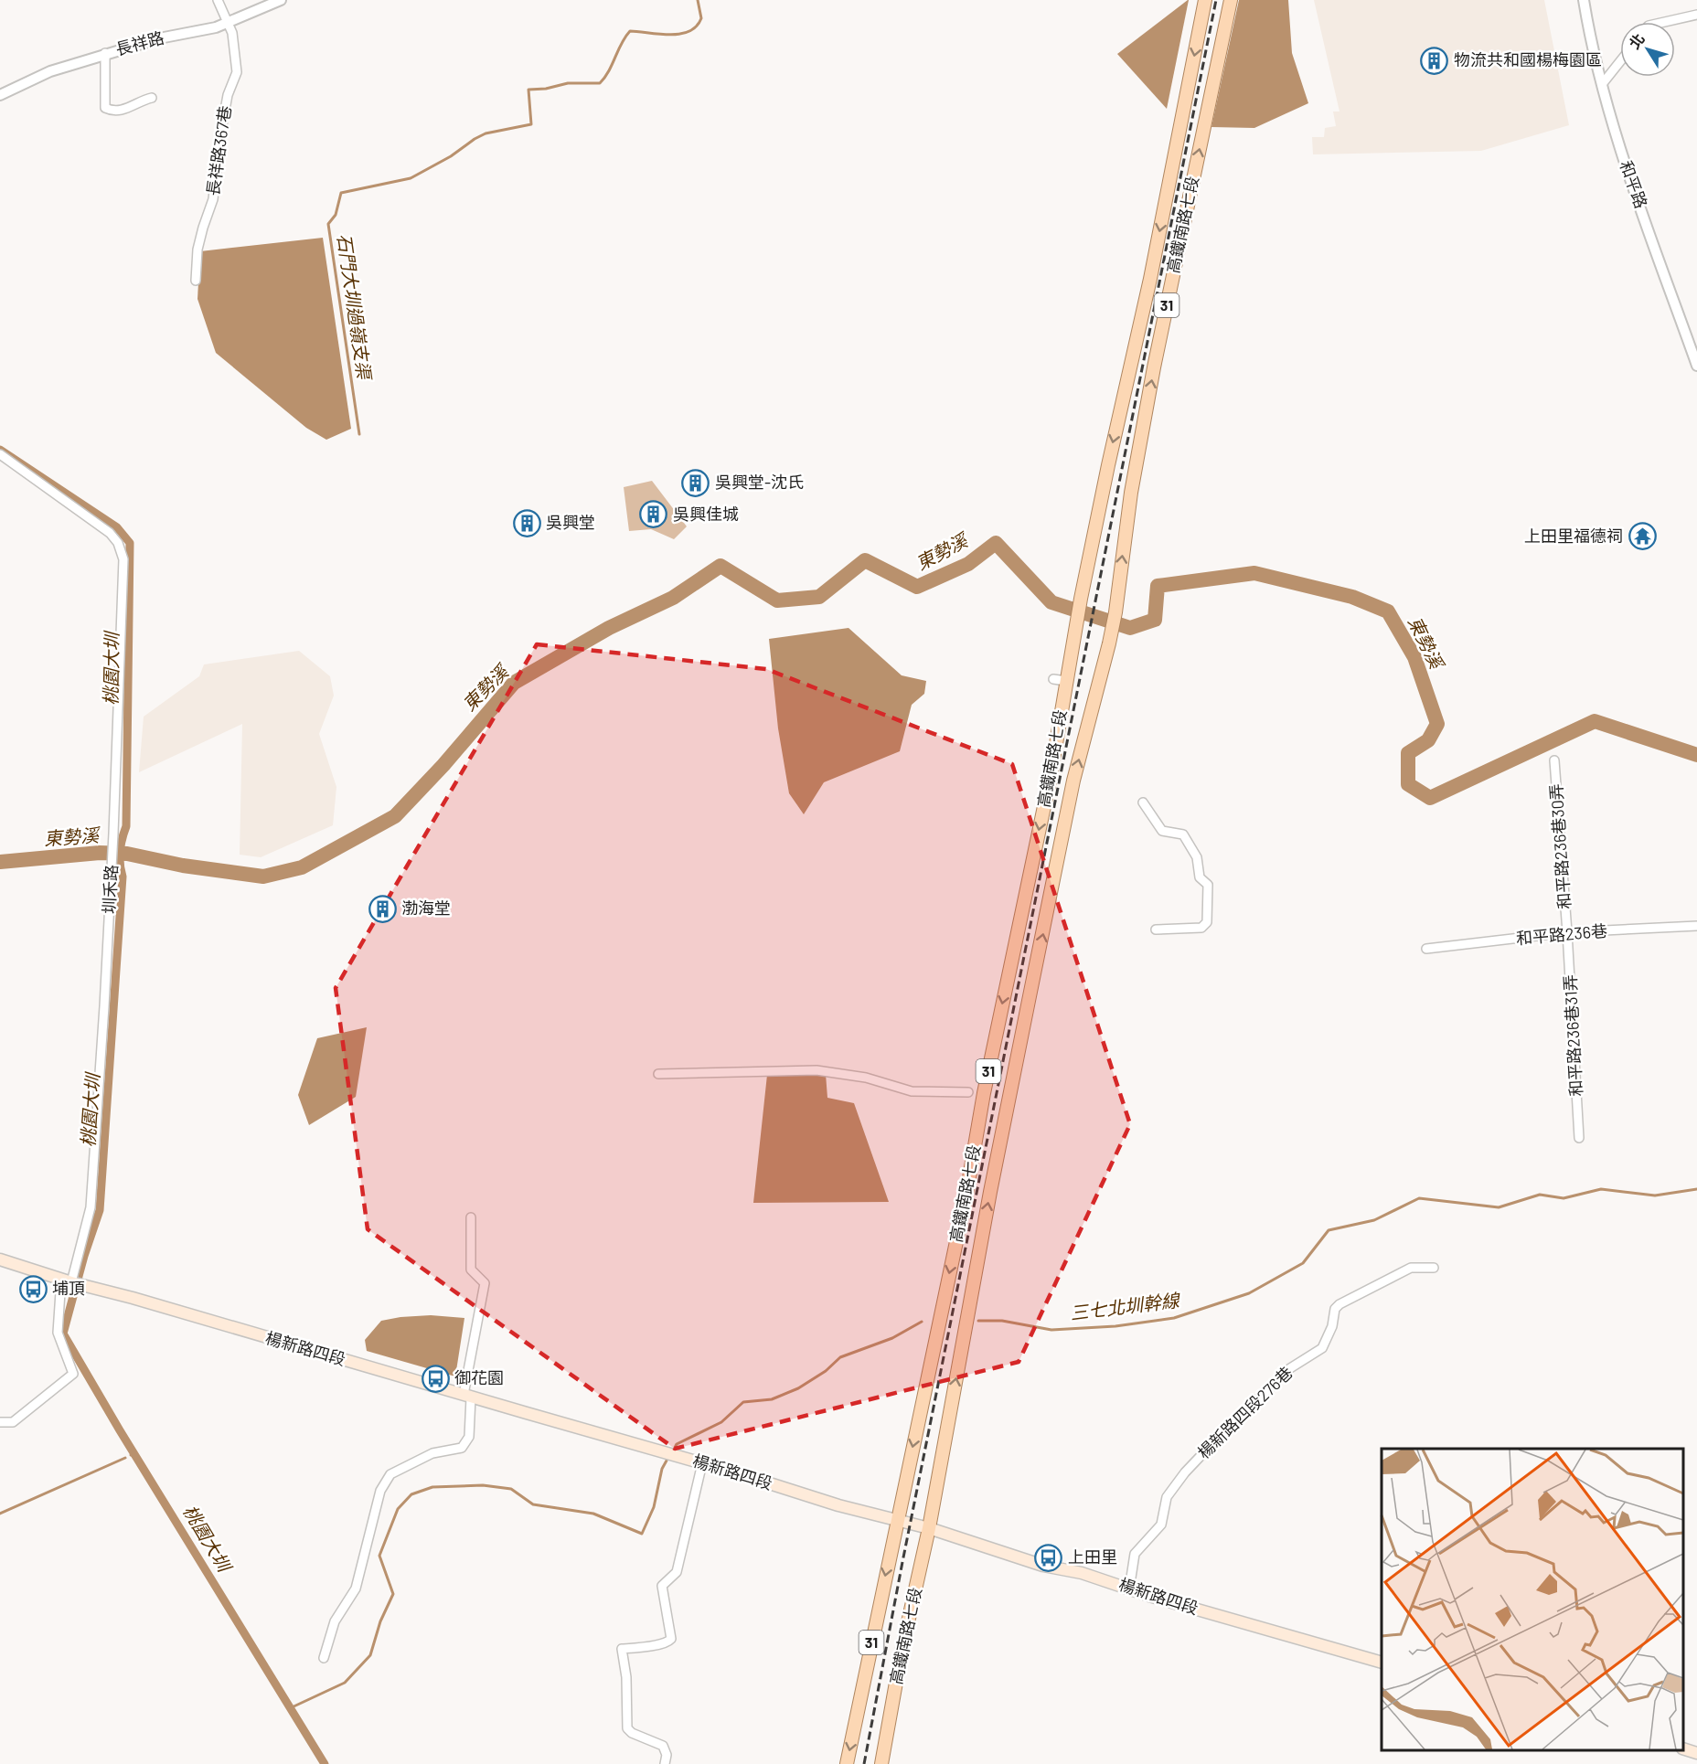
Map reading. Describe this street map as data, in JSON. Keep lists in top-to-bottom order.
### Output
{
  "streets": {
    "main road": ["高鐵南路七段", "31", "楊新路四段"],
    "street": [
      "長祥路",
      "長祥路367巷",
      "和平路",
      "和平路236巷30弄",
      "圳禾路",
      "和平路236巷",
      "和平路236巷31弄",
      "楊新路四段276巷"
    ]
  },
  "crossings": [
    ["長祥路", "長祥路367巷"],
    ["高鐵南路七段", "楊新路四段"],
    ["和平路236巷30弄", "和平路236巷"],
    ["和平路236巷30弄", "和平路236巷31弄"],
    ["圳禾路", "楊新路四段"],
    ["和平路236巷", "和平路236巷31弄"],
    ["楊新路四段", "楊新路四段276巷"]
  ],
  "water": [
    "石門大圳過嶺支渠",
    "東勢溪",
    "桃園大圳",
    "三七北圳幹線"
  ],
  "places": {
    "building": [
      "物流共和國楊梅園區",
      "吳興堂-沈氏",
      "吳興佳城",
      "吳興堂",
      "渤海堂"
    ],
    "temple": ["上田里福德祠"],
    "bus stop": ["埔頂", "御花園", "上田里"]
  },
  "north": "top left"
}
